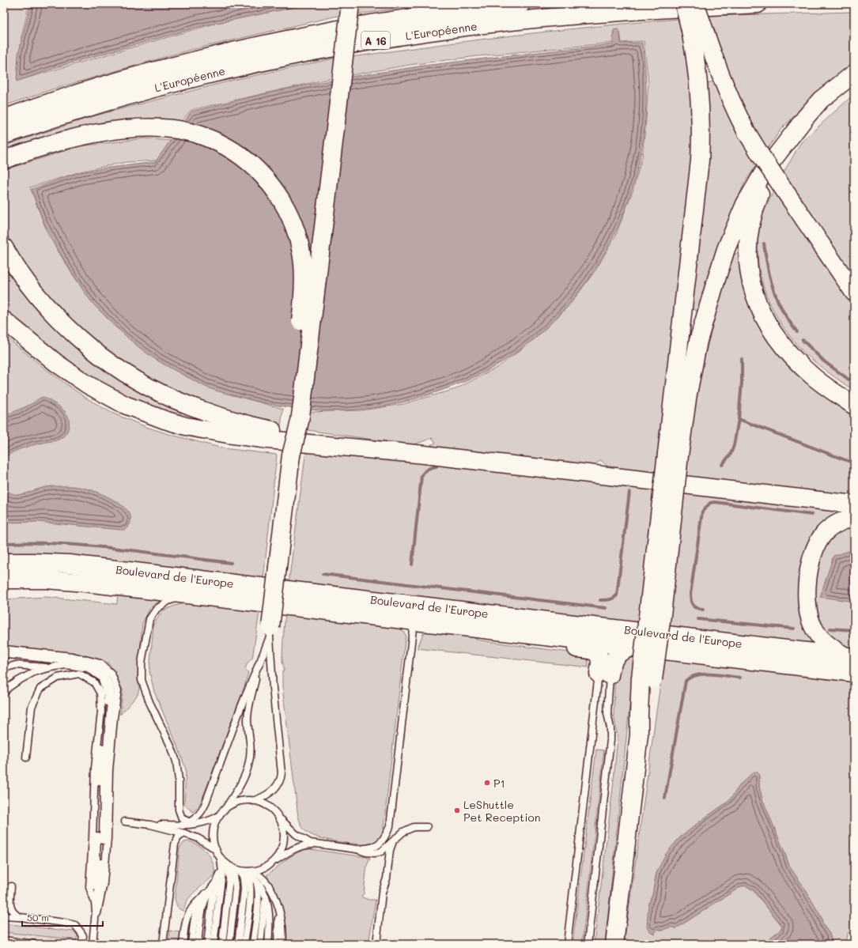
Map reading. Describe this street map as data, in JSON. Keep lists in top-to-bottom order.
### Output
{
  "streets": {
    "main road": ["L'Européenne", "A 16", "Boulevard de l'Europe"]
  },
  "places": ["P1", "LeShuttle Pet Reception"],
  "scale_bar": "50 m"
}
